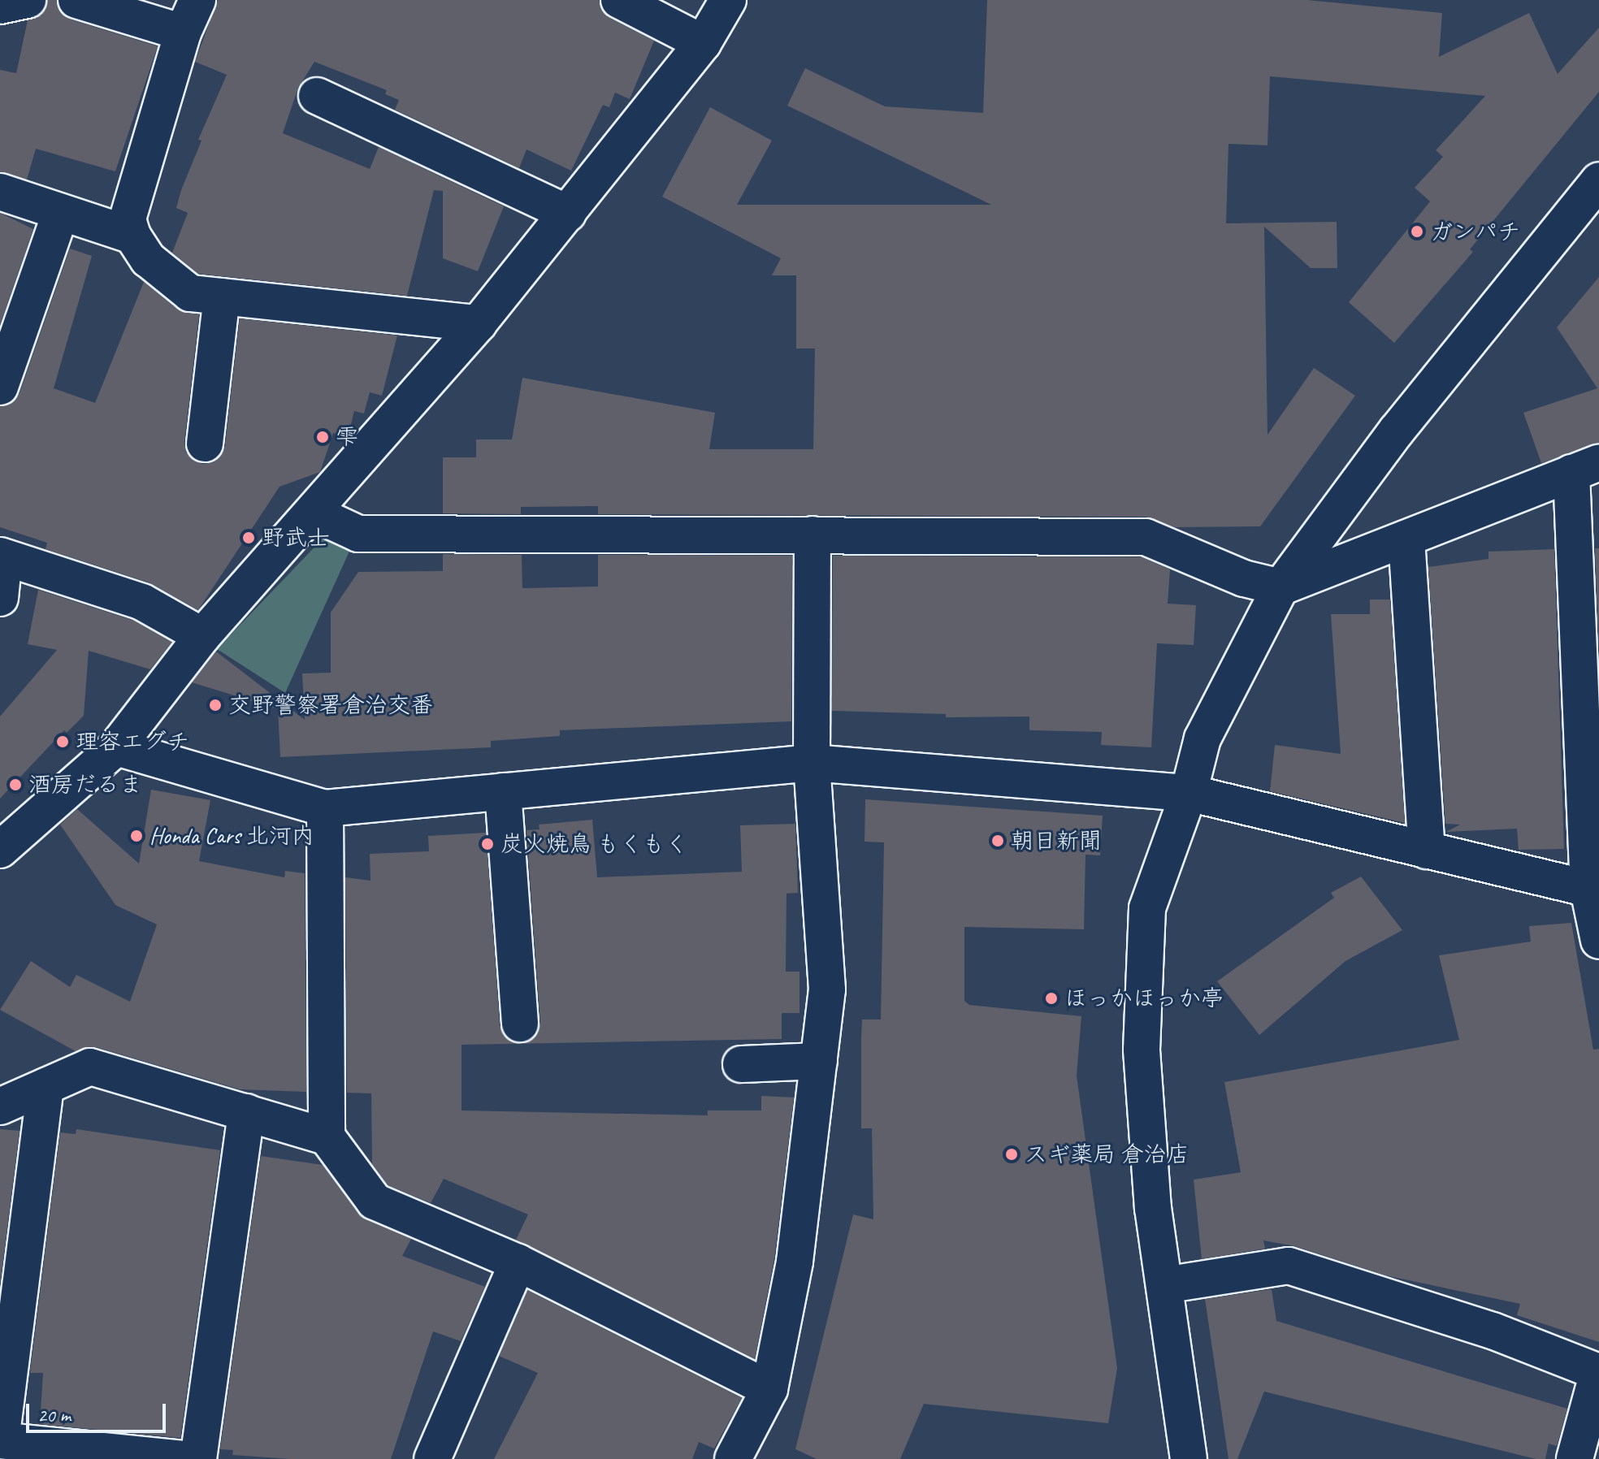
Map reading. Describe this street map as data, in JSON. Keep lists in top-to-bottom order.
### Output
{
  "places": [
    "ガンパチ",
    "雫",
    "野武士",
    "交野警察署倉治交番",
    "理容エグチ",
    "酒房だるま",
    "Honda Cars 北河内",
    "朝日新聞",
    "炭火焼鳥 もくもく",
    "ほっかほっか亭",
    "スギ薬局 倉治店"
  ],
  "scale_bar": "20 m"
}
